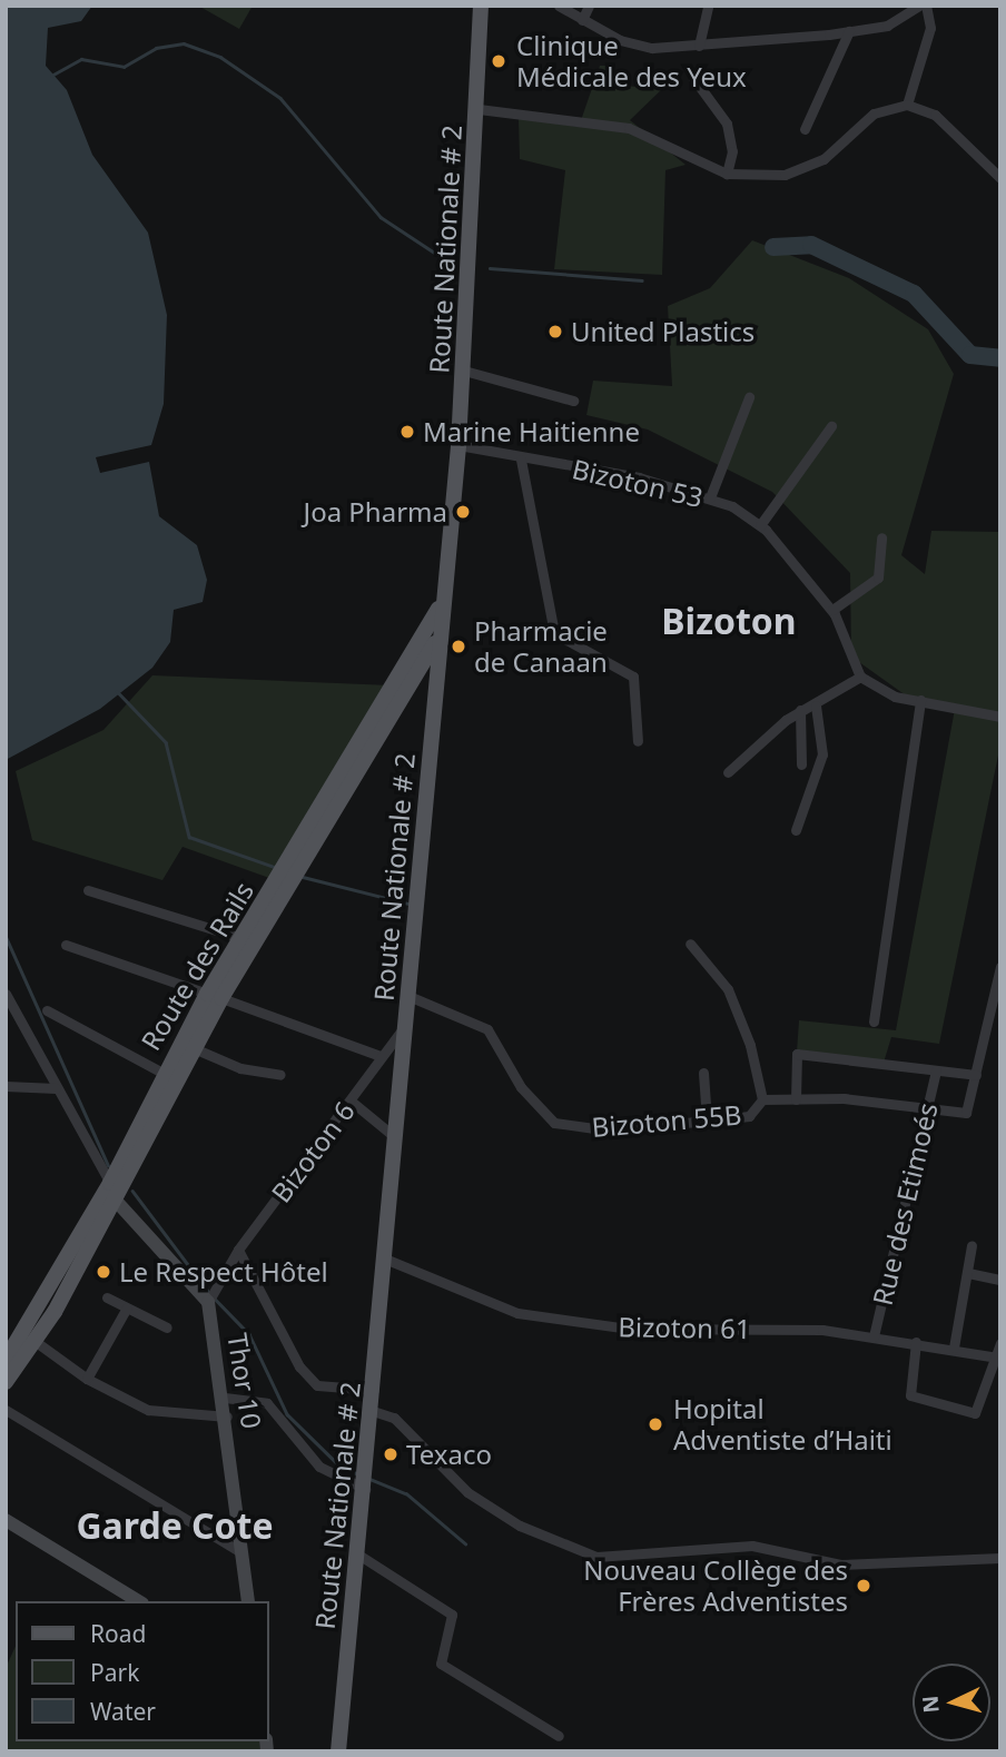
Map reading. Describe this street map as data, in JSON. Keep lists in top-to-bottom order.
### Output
{
  "streets": {
    "main road": ["Route Nationale # 2", "Route des Rails"],
    "street": [
      "Bizoton 53",
      "Bizoton 55B",
      "Bizoton 6",
      "Rue des Etimoés",
      "Bizoton 61",
      "Thor 10"
    ]
  },
  "crossings": [
    ["Route Nationale # 2", "Bizoton 53"],
    ["Route Nationale # 2", "Route des Rails"],
    ["Route Nationale # 2", "Bizoton 55B"],
    ["Route Nationale # 2", "Bizoton 6"],
    ["Route Nationale # 2", "Bizoton 61"],
    ["Route des Rails", "Thor 10"],
    ["Bizoton 6", "Thor 10"],
    ["Rue des Etimoés", "Bizoton 61"]
  ],
  "districts": ["Bizoton", "Garde Cote"],
  "places": [
    "Clinique Médicale des Yeux",
    "United Plastics",
    "Marine Haitienne",
    "Joa Pharma",
    "Pharmacie de Canaan",
    "Le Respect Hôtel",
    "Hopital Adventiste d’Haiti",
    "Texaco",
    "Nouveau Collège des Frères Adventistes"
  ],
  "legend": ["Road", "Park", "Water"],
  "north": "left"
}
